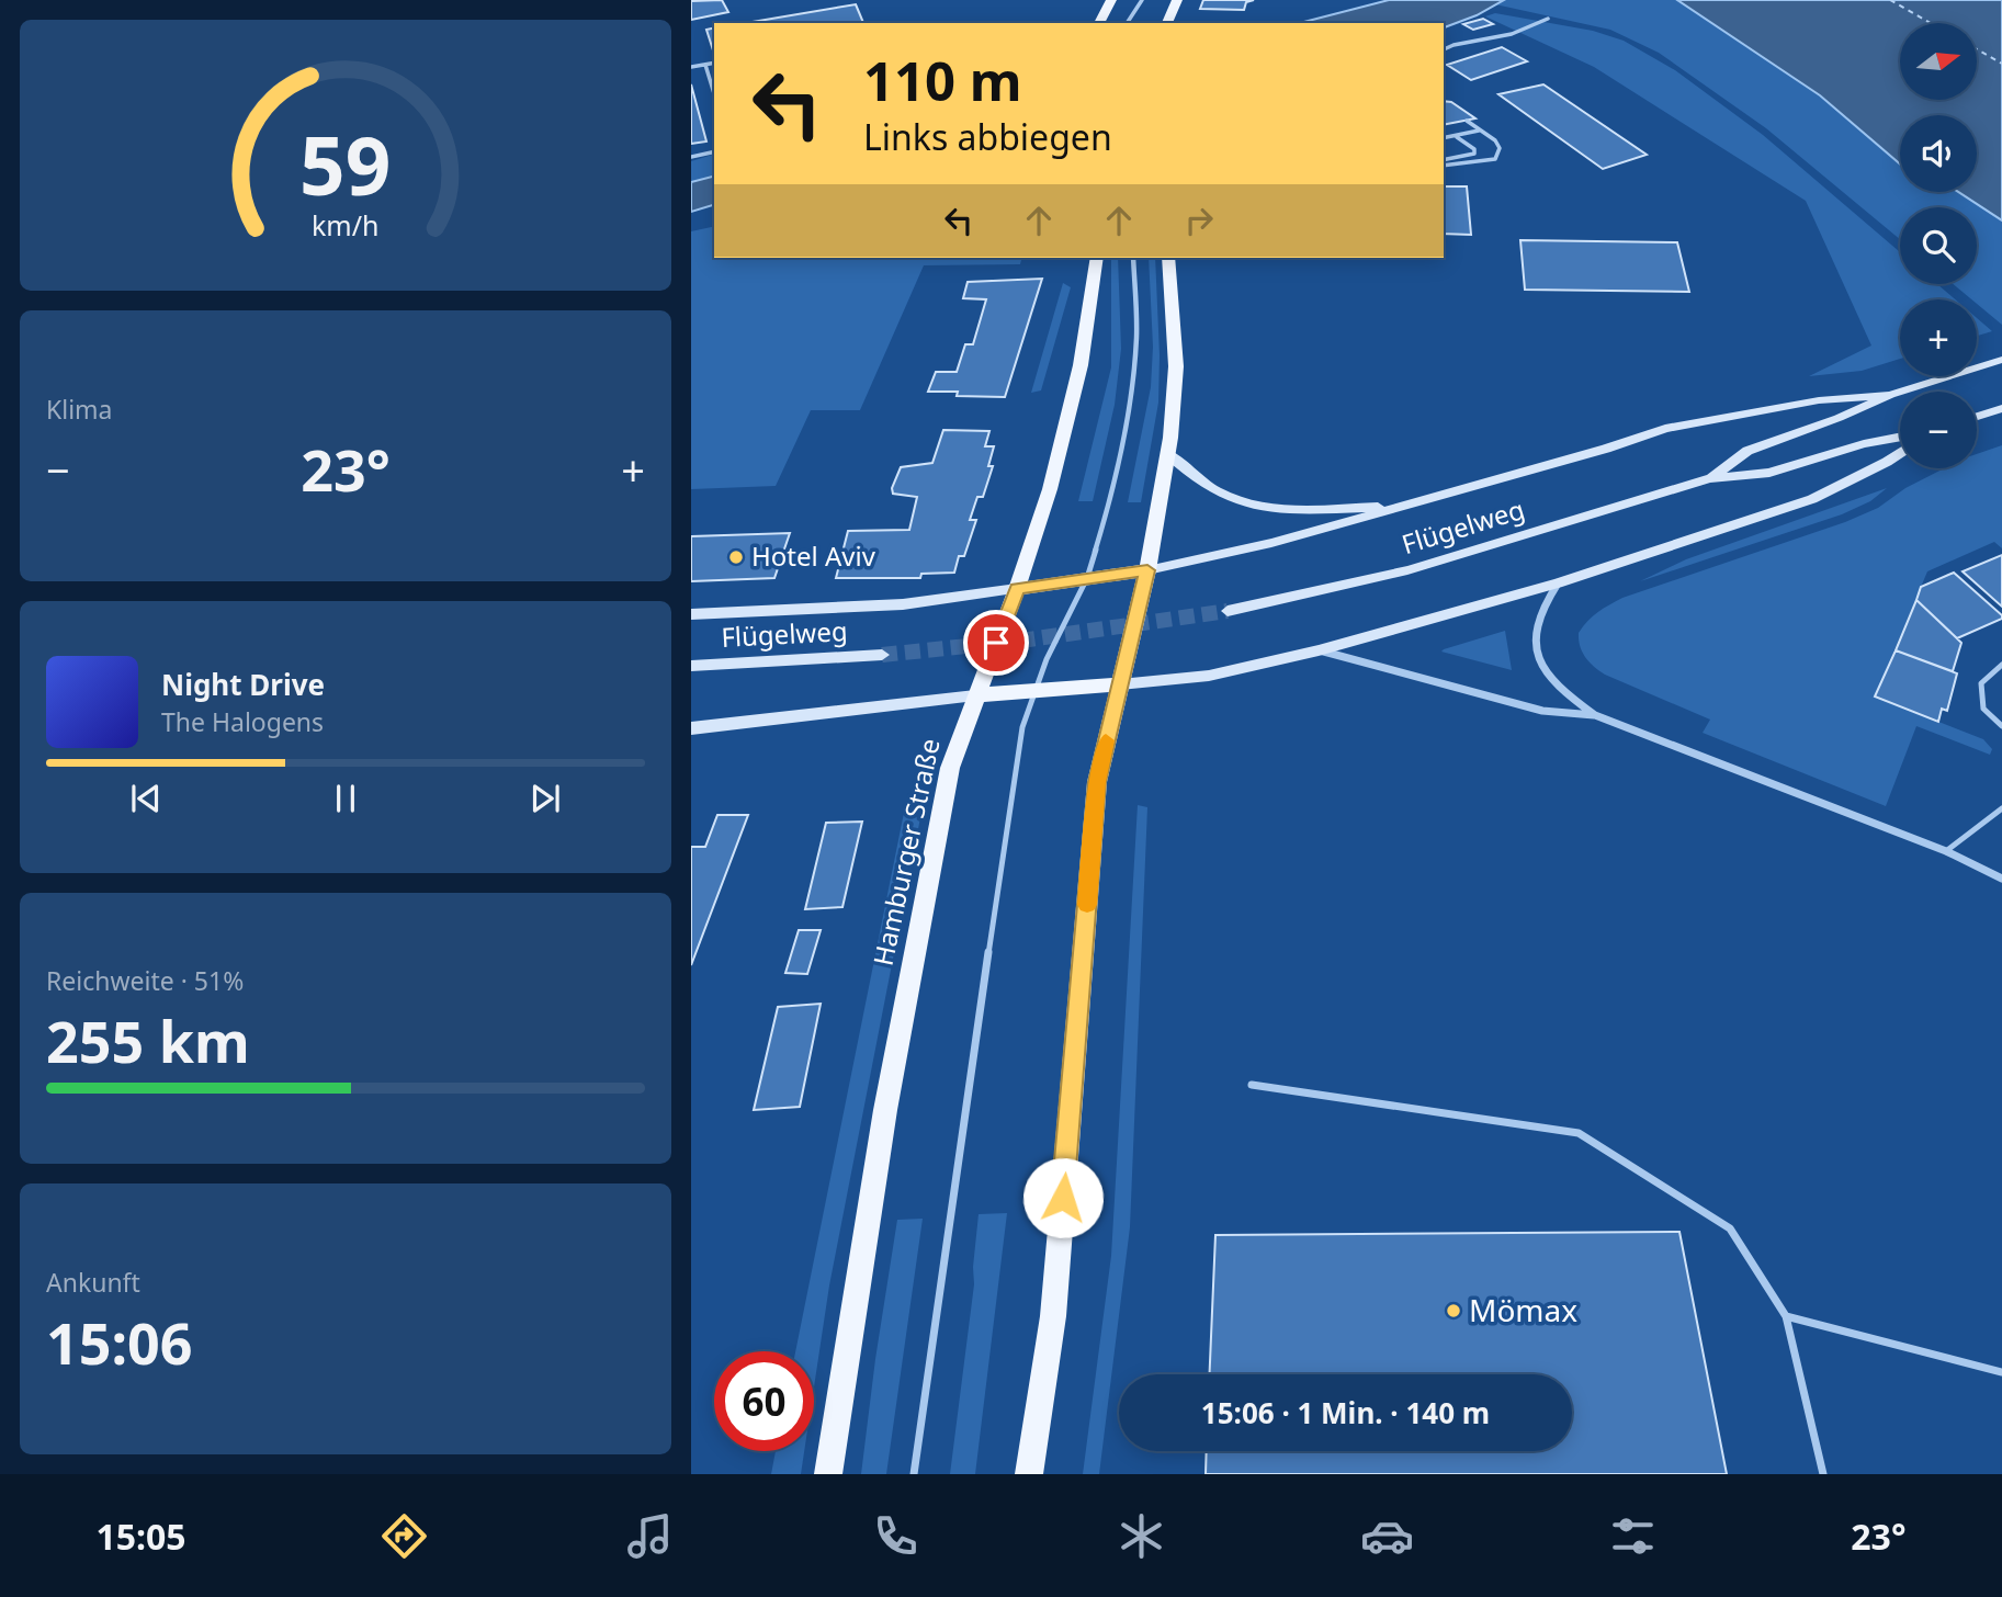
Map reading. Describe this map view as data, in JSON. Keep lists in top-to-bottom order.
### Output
{
  "streets": {
    "main road": ["Flügelweg", "Hamburger Straße"]
  },
  "places": ["Hotel Aviv", "Mömax"],
  "north": "right",
  "page": {
    "map_buttons": ["+", "−"],
    "turn": ["110 m", "Links abbiegen"],
    "tile": [
      "Klima",
      ["Reichweite · 51%", "255 km"],
      ["Ankunft", "15:06"]
    ],
    "heat": ["−", "23°", "+"],
    "song": ["Night Drive", "The Halogens"],
    "limit": "60",
    "trip": "15:06 · 1 Min. · 140 m",
    "tabs": ["15:05", "23°"],
    "gauge": ["59", "km/h"]
  }
}
